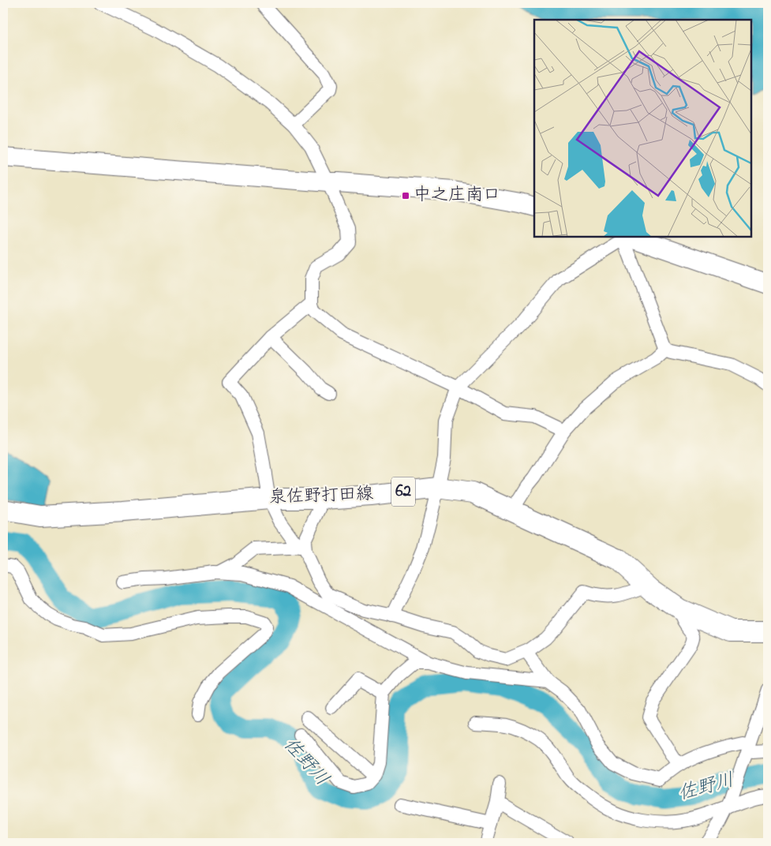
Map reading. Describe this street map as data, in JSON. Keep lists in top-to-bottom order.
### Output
{
  "streets": {
    "main road": ["62", "泉佐野打田線"]
  },
  "water": ["佐野川"],
  "places": {
    "transit": ["中之庄南口"]
  }
}
